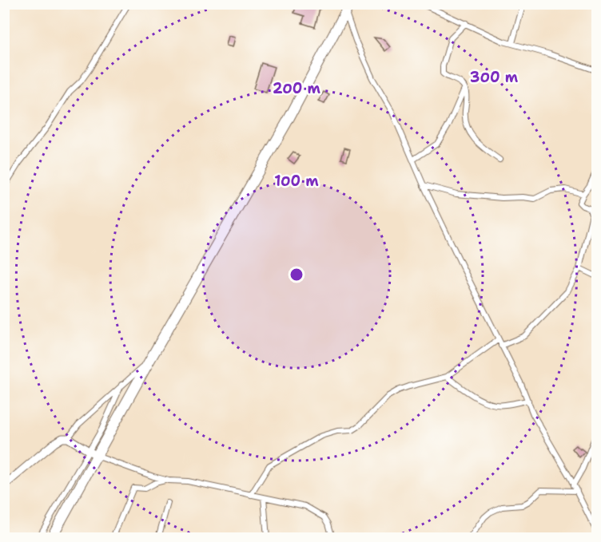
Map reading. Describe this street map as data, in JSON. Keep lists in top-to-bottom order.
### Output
{
  "rings": ["300 m", "200 m", "100 m"]
}
